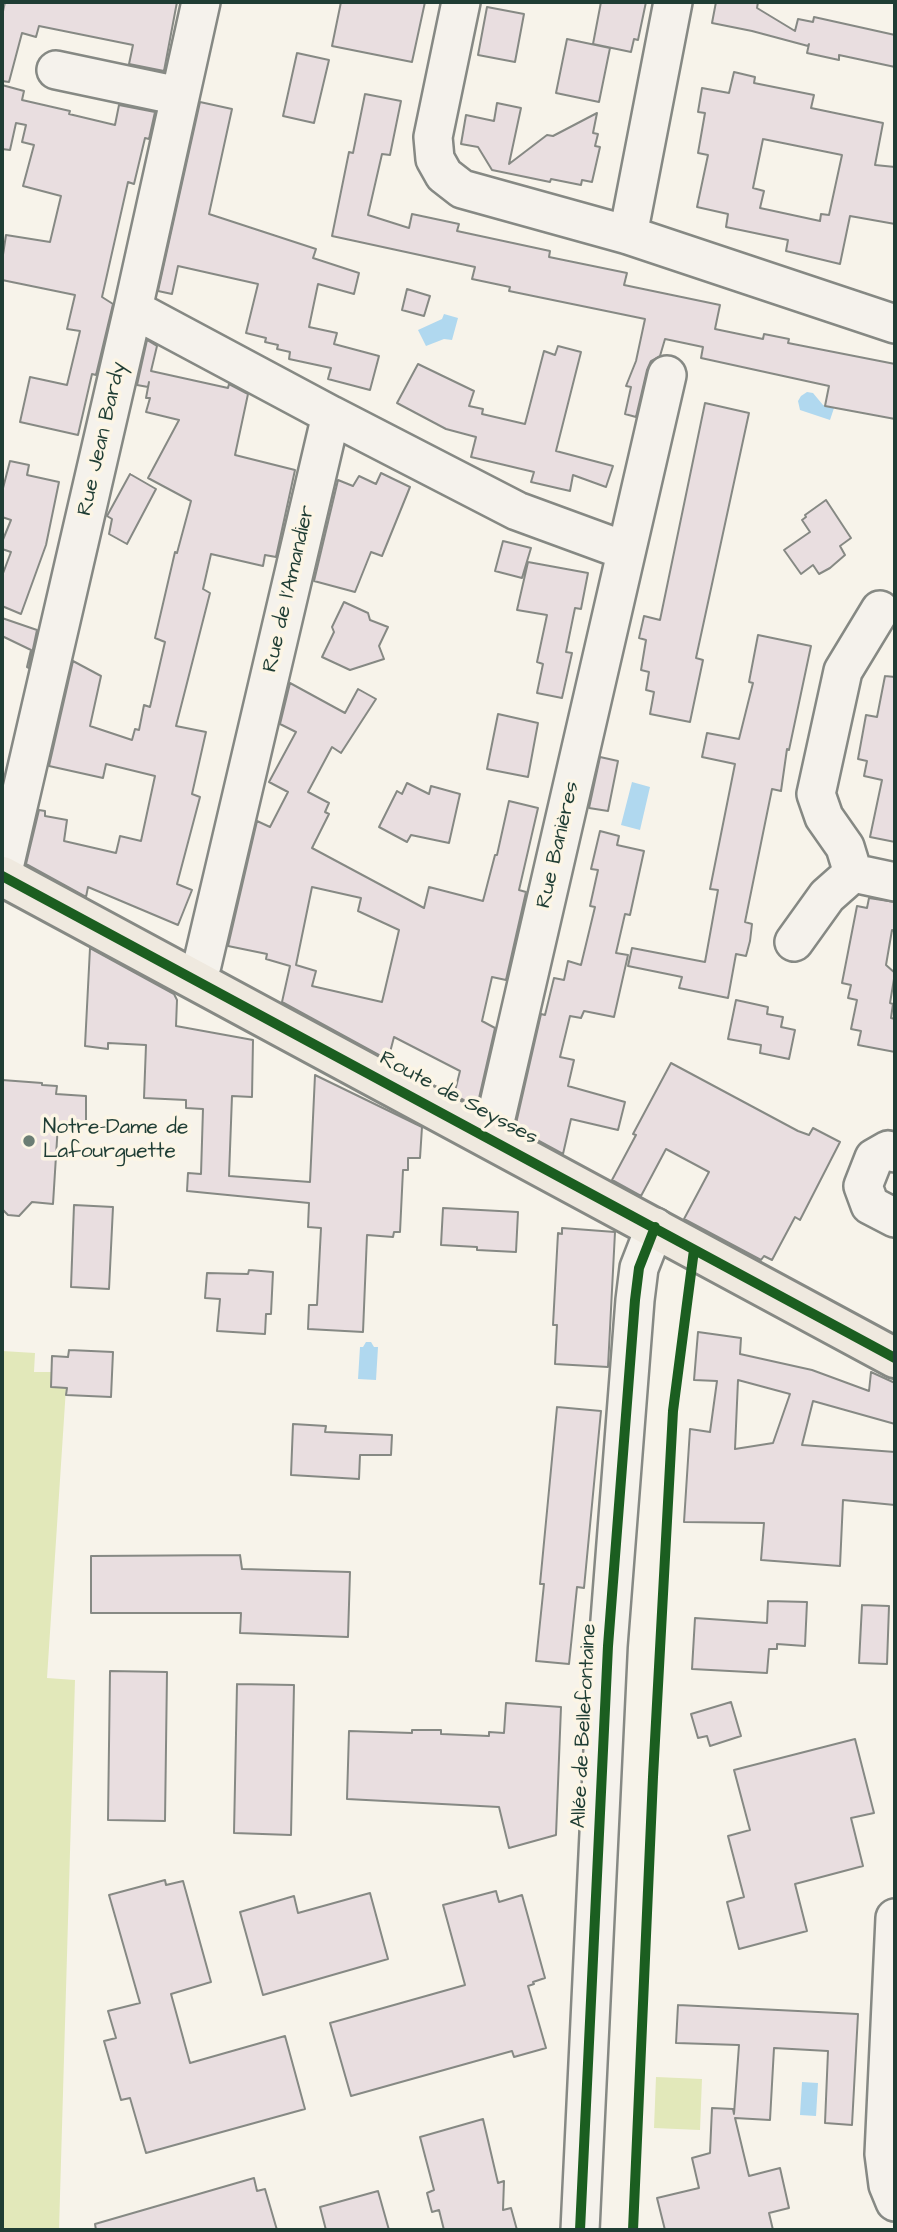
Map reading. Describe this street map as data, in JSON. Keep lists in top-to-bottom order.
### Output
{
  "streets": {
    "main road": ["Route de Seysses"],
    "street": [
      "Rue Jean Bardy",
      "Rue de l'Amandier",
      "Rue Banières",
      "Allée de Bellefontaine"
    ]
  },
  "crossings": [
    ["Rue Jean Bardy", "Route de Seysses"],
    ["Rue de l'Amandier", "Route de Seysses"],
    ["Rue Banières", "Route de Seysses"],
    ["Route de Seysses", "Allée de Bellefontaine"]
  ],
  "places": ["Notre-Dame de Lafourguette"]
}
